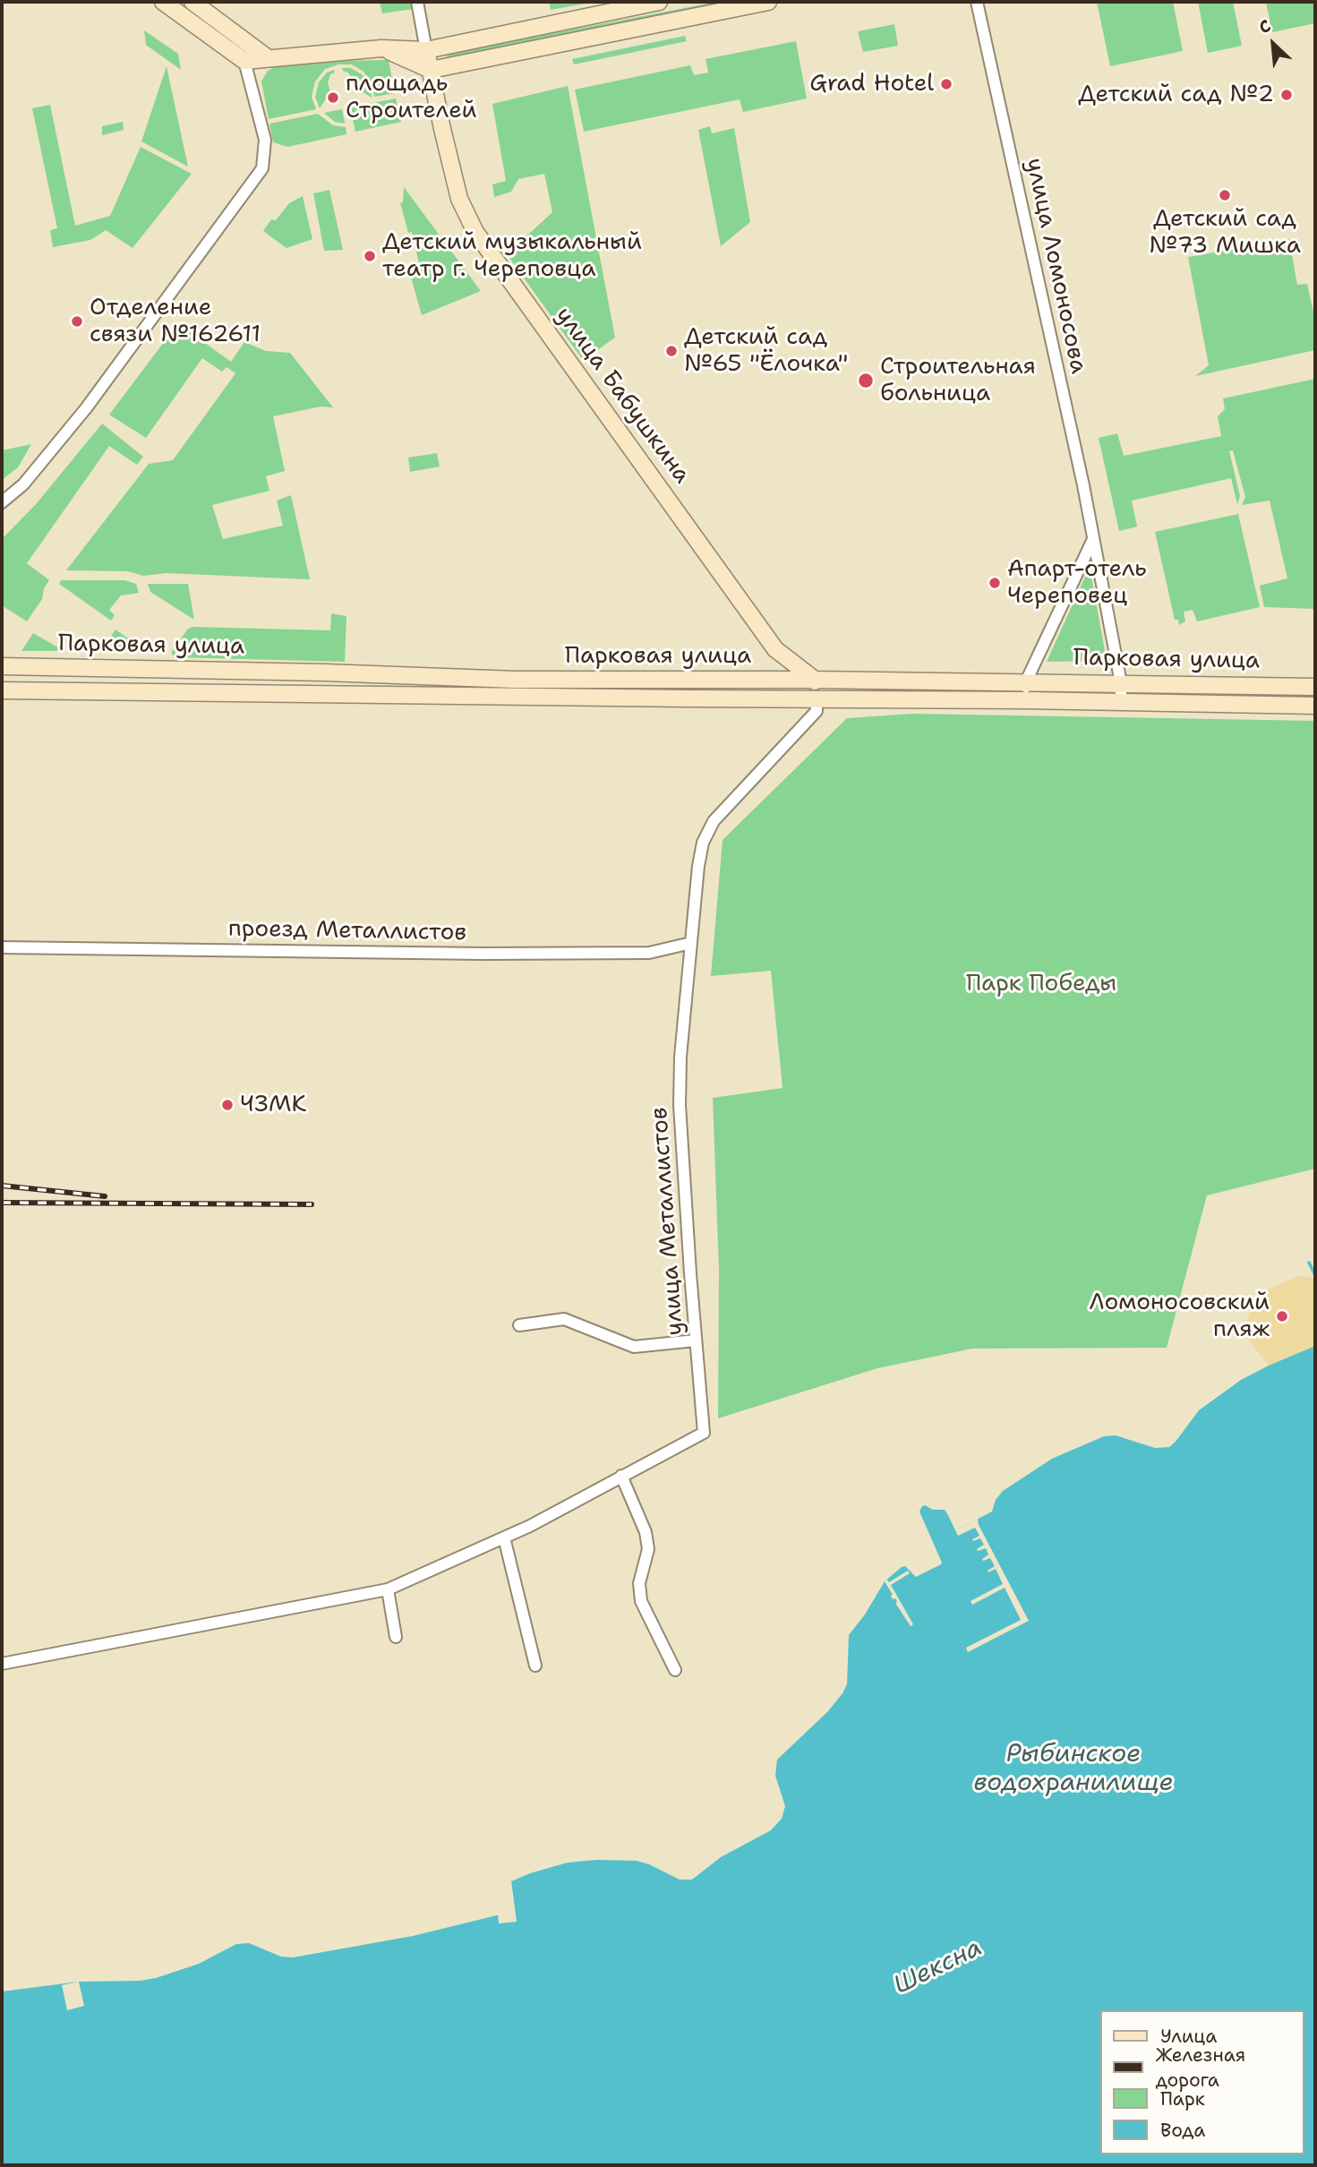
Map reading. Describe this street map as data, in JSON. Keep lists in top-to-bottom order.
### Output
{
  "streets": {
    "main road": ["улица Бабушкина", "Парковая улица"],
    "street": ["улица Ломоносова", "проезд Металлистов", "улица Металлистов"]
  },
  "crossings": [
    ["улица Ломоносова", "Парковая улица"],
    ["улица Бабушкина", "Парковая улица"],
    ["Парковая улица", "улица Металлистов"],
    ["проезд Металлистов", "улица Металлистов"]
  ],
  "water": ["Рыбинское водохранилище", "Шексна"],
  "parks": ["Парк Победы"],
  "places": [
    "Grad Hotel",
    "Детский сад №2",
    "площадь Строителей",
    "Детский сад №73 Мишка",
    "Детский музыкальный театр г. Череповца",
    "Отделение связи №162611",
    "Детский сад №65 \"Ёлочка\"",
    "Строительная больница",
    "Апарт-отель Череповец",
    "ЧЗМК",
    "Ломоносовский пляж"
  ],
  "legend": [
    "Улица",
    "Железная дорога",
    "Парк",
    "Вода"
  ],
  "north": "top left"
}
